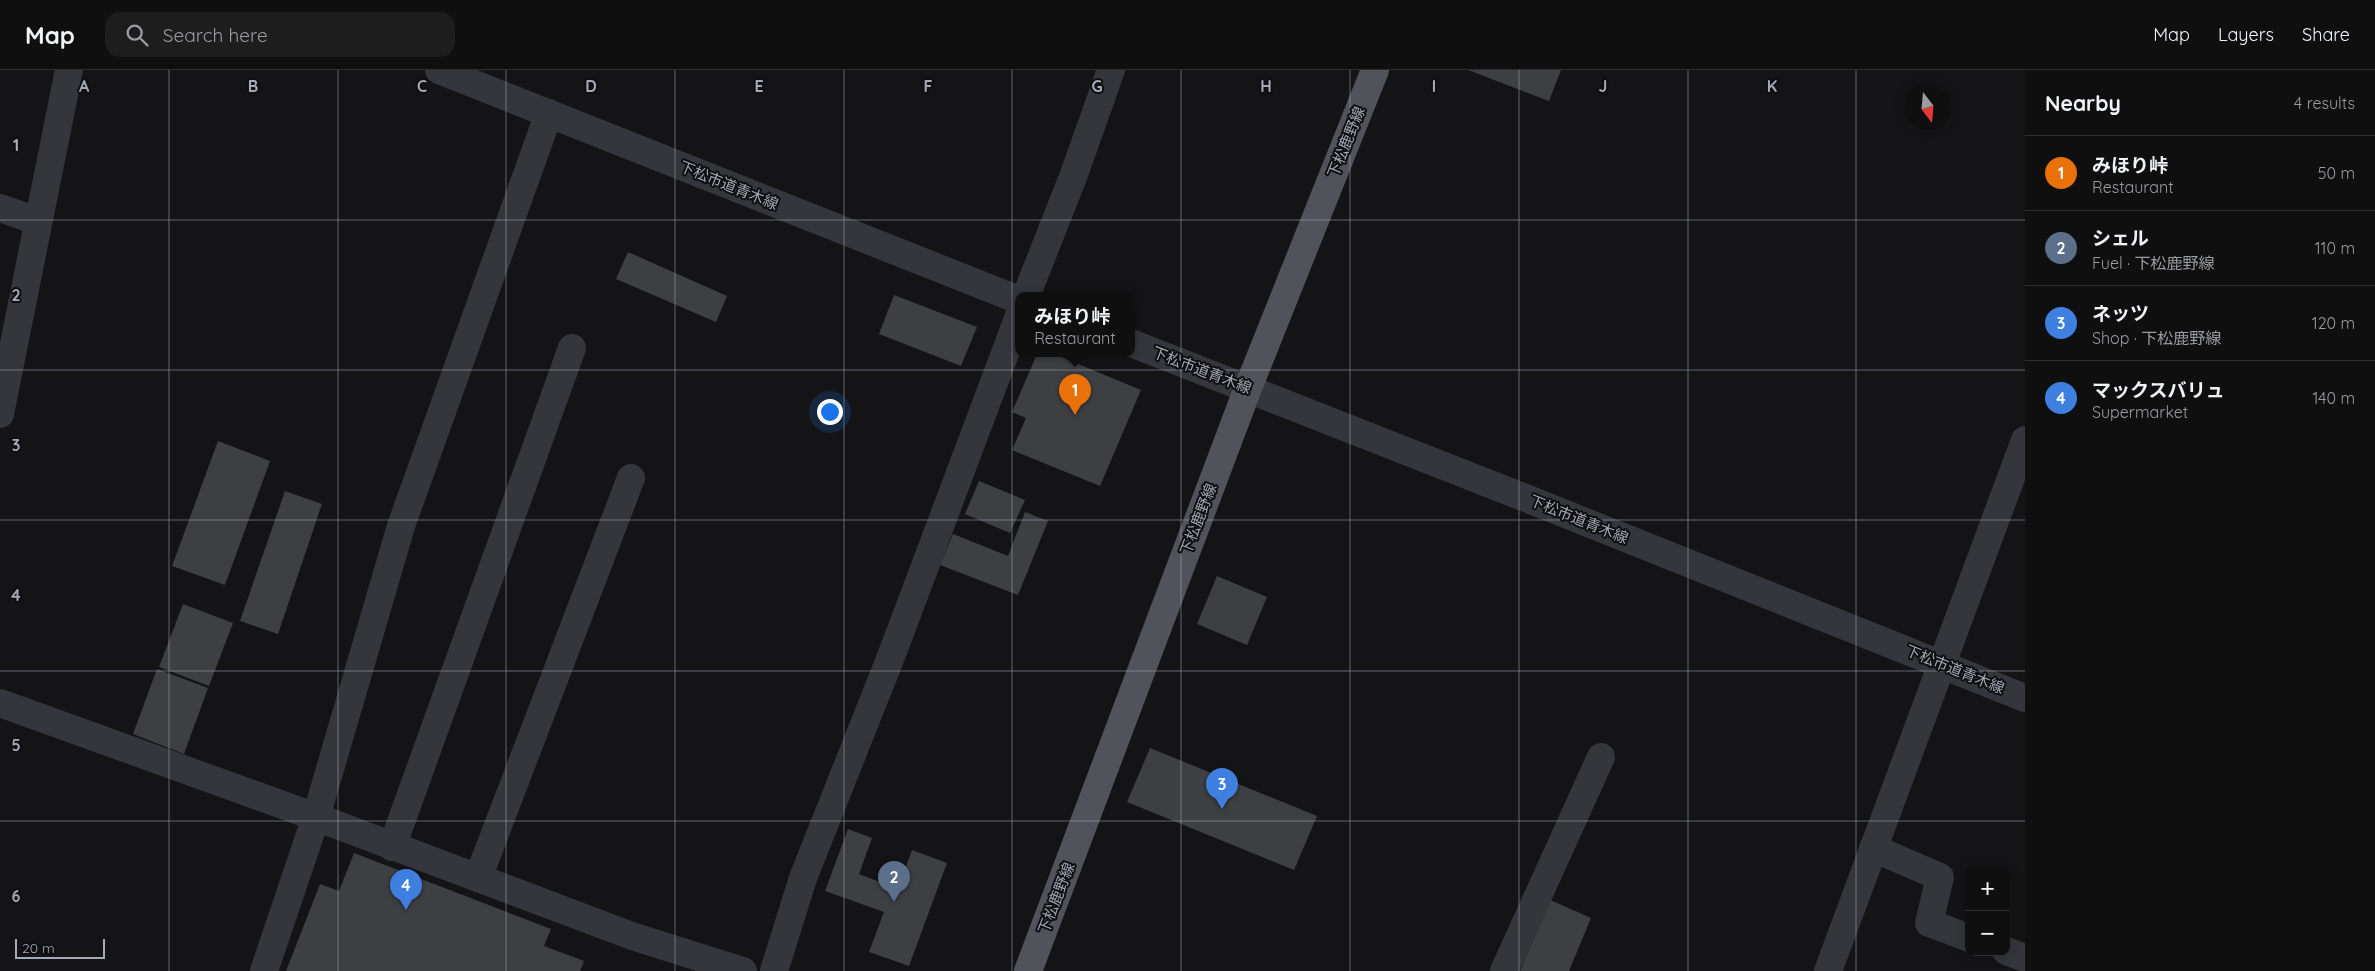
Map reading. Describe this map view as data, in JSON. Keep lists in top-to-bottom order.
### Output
{
  "streets": {
    "main road": ["下松鹿野線"],
    "street": ["下松市道青木線"]
  },
  "crossings": [
    ["下松鹿野線", "下松市道青木線"]
  ],
  "scale_bar": "20 m",
  "north": "bottom",
  "page": {
    "header": "Map",
    "search": "Search here",
    "nav": ["Map", "Layers", "Share"],
    "heading": ["Nearby", "4 results"],
    "list": [
      {
        "mark": "1",
        "name": "みほり峠",
        "note": "Restaurant",
        "value": "50 m"
      },
      {
        "mark": "2",
        "name": "シェル",
        "note": "Fuel · 下松鹿野線",
        "value": "110 m"
      },
      {
        "mark": "3",
        "name": "ネッツ",
        "note": "Shop · 下松鹿野線",
        "value": "120 m"
      },
      {
        "mark": "4",
        "name": "マックスバリュ",
        "note": "Supermarket",
        "value": "140 m"
      }
    ],
    "popup": ["みほり峠", "Restaurant"],
    "pins": [
      "1",
      "3",
      "2",
      "4"
    ],
    "map_buttons": ["+", "−"],
    "scale": "20 m"
  },
  "grid": {
    "columns": [
      "A",
      "B",
      "C",
      "D",
      "E",
      "F",
      "G",
      "H",
      "I",
      "J",
      "K"
    ],
    "rows": [
      "1",
      "2",
      "3",
      "4",
      "5",
      "6"
    ]
  }
}
